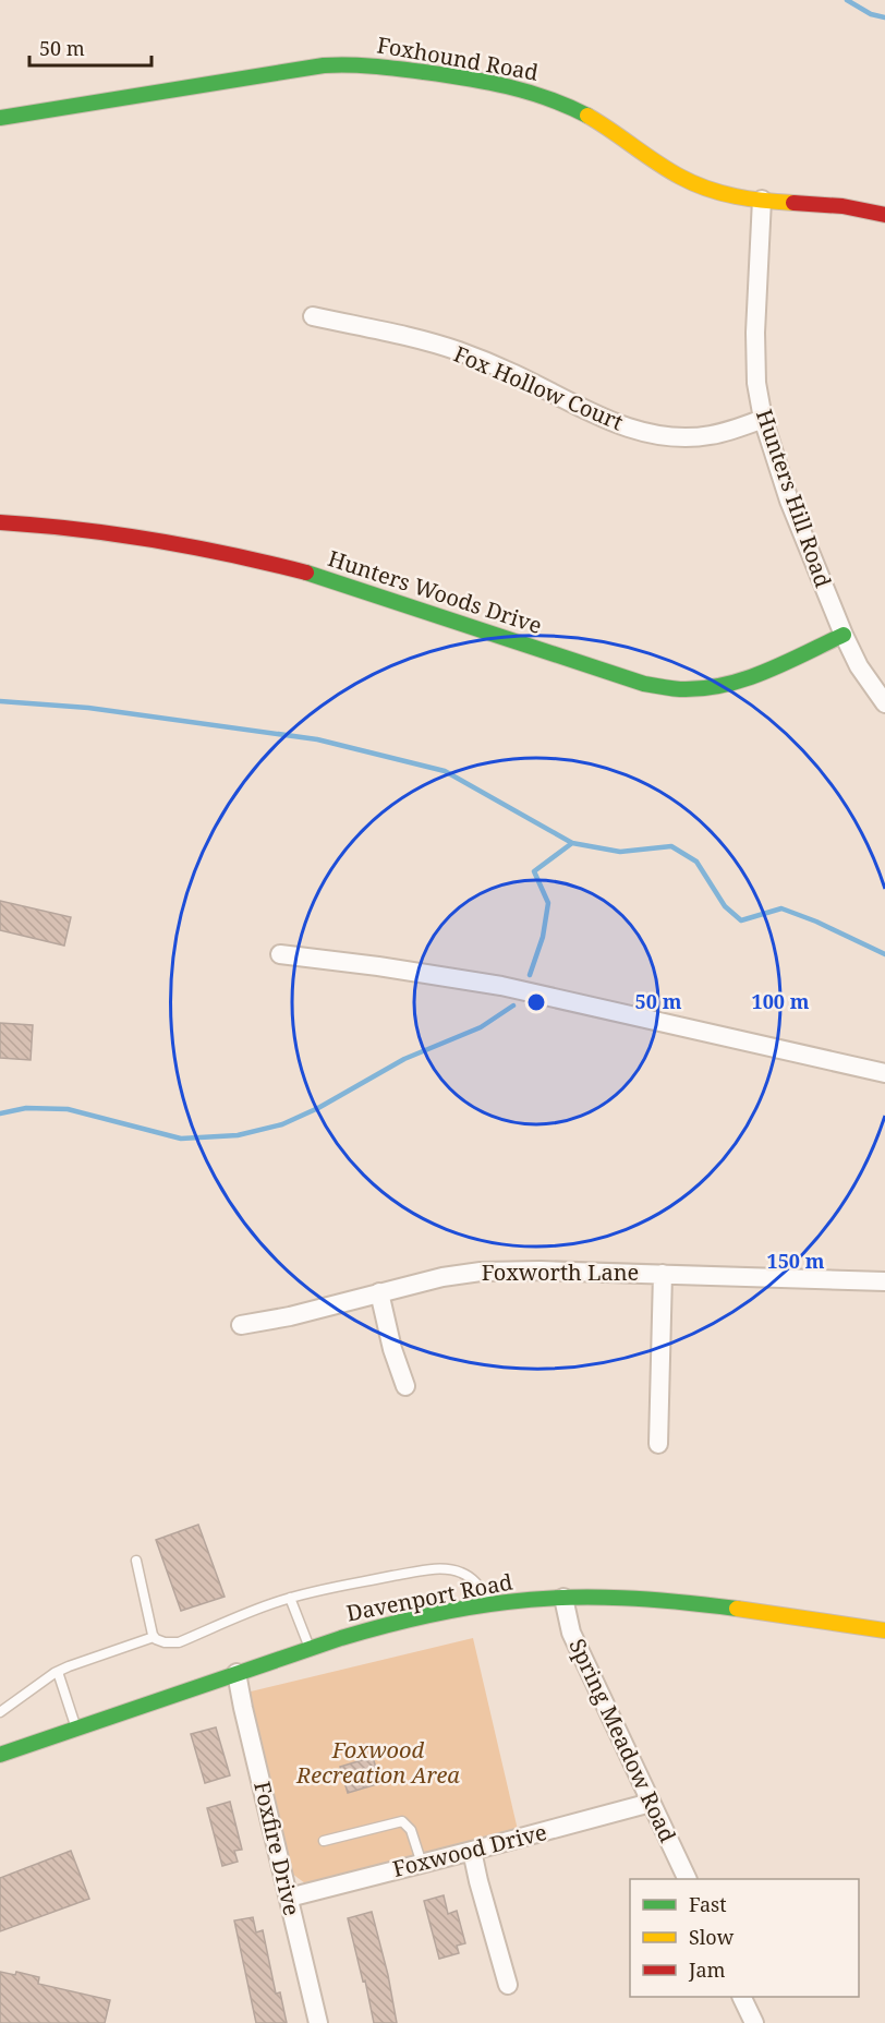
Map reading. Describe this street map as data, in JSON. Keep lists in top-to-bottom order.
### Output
{
  "streets": {
    "street": [
      "Foxhound Road",
      "Fox Hollow Court",
      "Hunters Hill Road",
      "Hunters Woods Drive",
      "Foxworth Lane",
      "Davenport Road",
      "Spring Meadow Road",
      "Foxfire Drive",
      "Foxwood Drive"
    ]
  },
  "crossings": [
    ["Foxhound Road", "Hunters Hill Road"],
    ["Fox Hollow Court", "Hunters Hill Road"],
    ["Hunters Hill Road", "Hunters Woods Drive"],
    ["Davenport Road", "Spring Meadow Road"],
    ["Davenport Road", "Foxfire Drive"],
    ["Spring Meadow Road", "Foxwood Drive"],
    ["Foxfire Drive", "Foxwood Drive"]
  ],
  "parks": ["Foxwood Recreation Area"],
  "legend": ["Fast", "Slow", "Jam"],
  "scale_bar": "50 m",
  "rings": ["50 m", "100 m", "150 m"]
}
